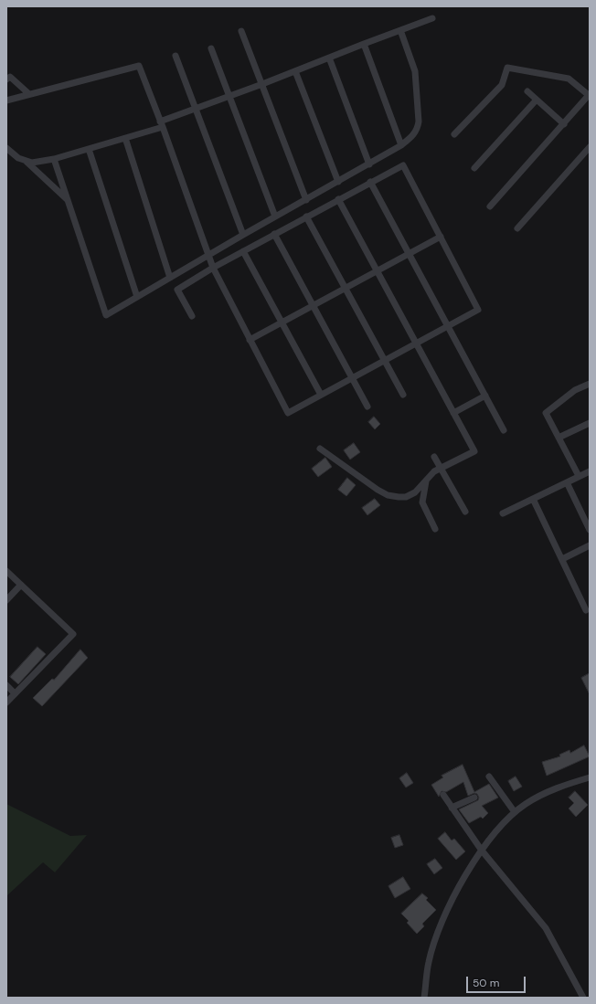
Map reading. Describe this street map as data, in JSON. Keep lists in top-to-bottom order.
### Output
{
  "scale_bar": "50 m"
}
